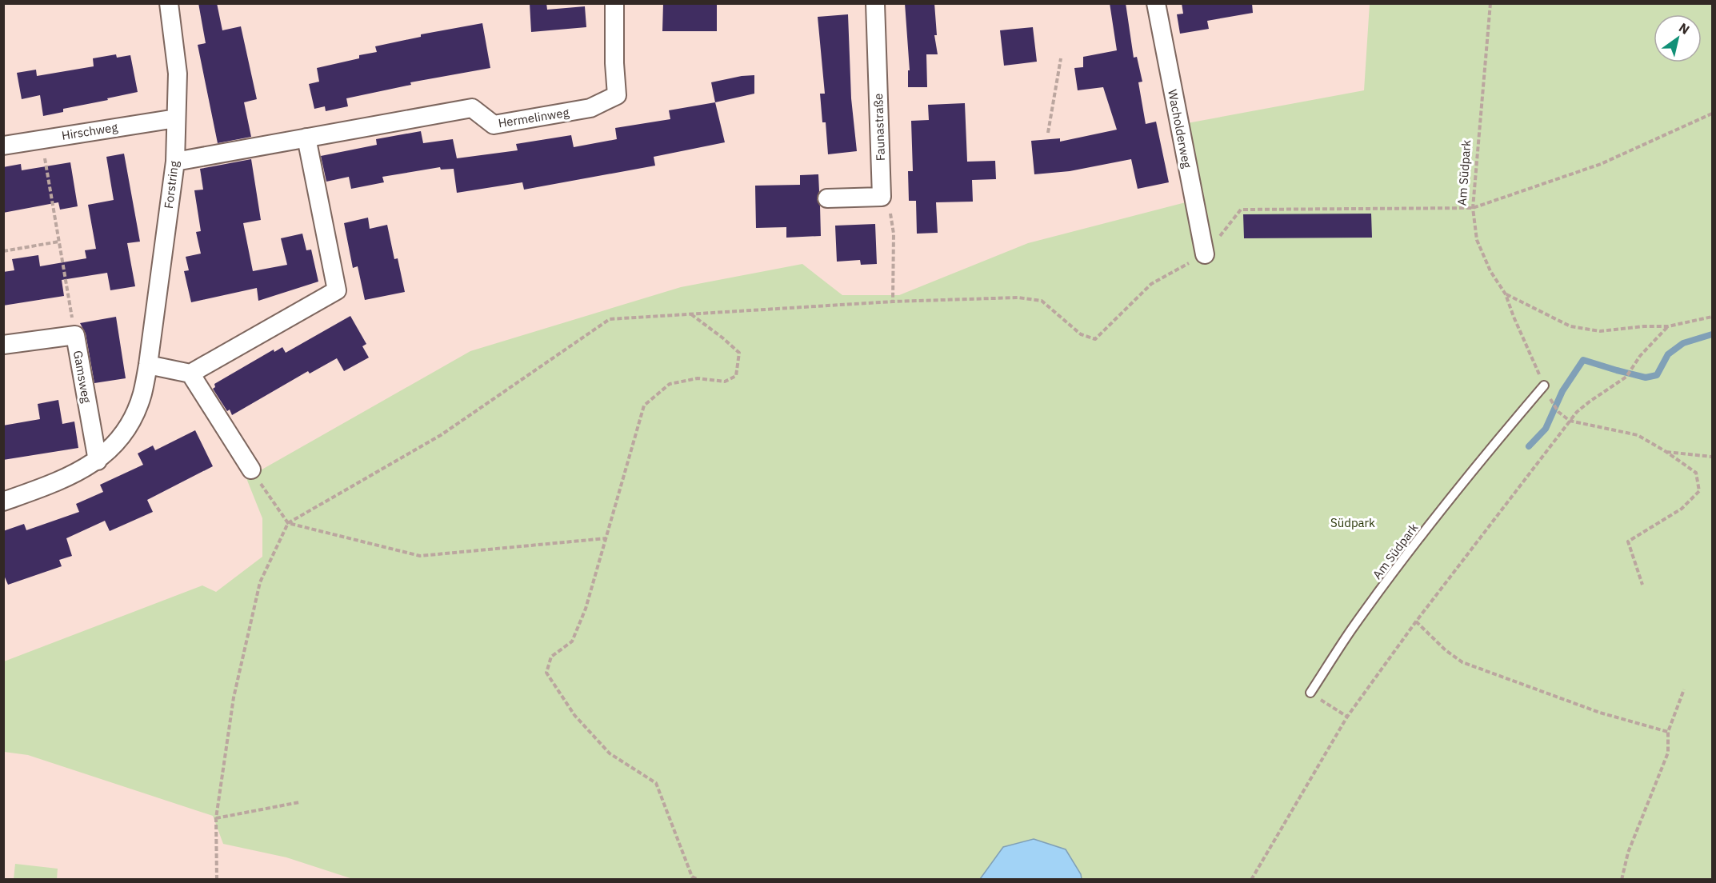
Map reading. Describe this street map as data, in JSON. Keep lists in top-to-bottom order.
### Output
{
  "streets": {
    "street": [
      "Hermelinweg",
      "Faunastraße",
      "Wacholderweg",
      "Hirschweg",
      "Forstring",
      "Gamsweg"
    ],
    "lane": ["Am Südpark"]
  },
  "crossings": [
    ["Hermelinweg", "Forstring"],
    ["Hirschweg", "Forstring"],
    ["Forstring", "Gamsweg"]
  ],
  "parks": ["Südpark"],
  "north": "top right"
}
